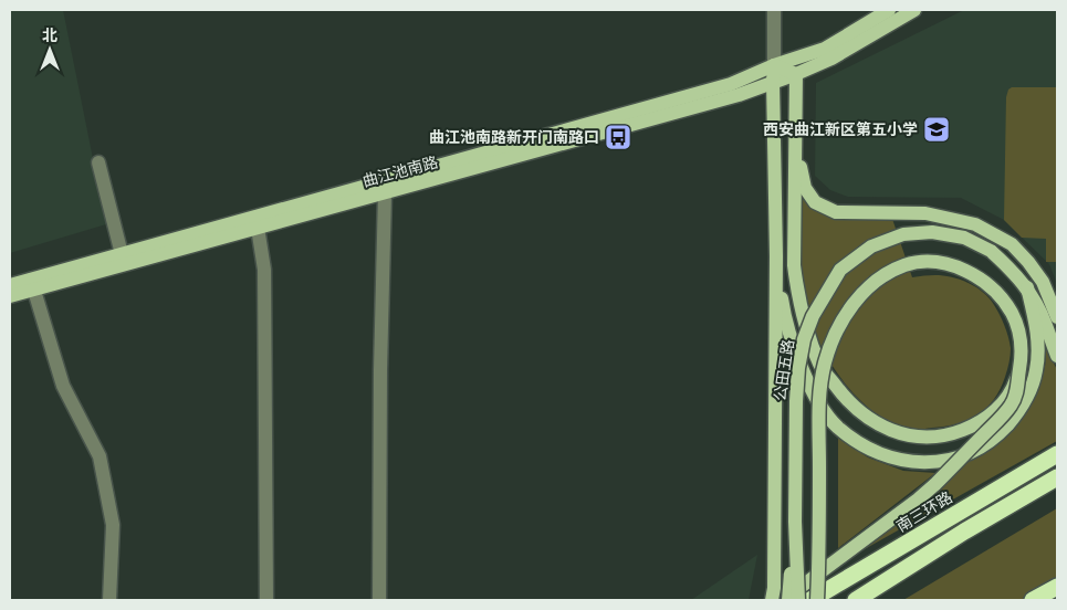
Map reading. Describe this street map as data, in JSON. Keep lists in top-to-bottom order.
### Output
{
  "streets": {
    "highway": ["南三环路"],
    "main road": ["曲江池南路", "公田五路"]
  },
  "places": {
    "school or university": ["西安曲江新区第五小学"],
    "bus stop": ["曲江池南路新开门南路口"]
  },
  "north": "top"
}
